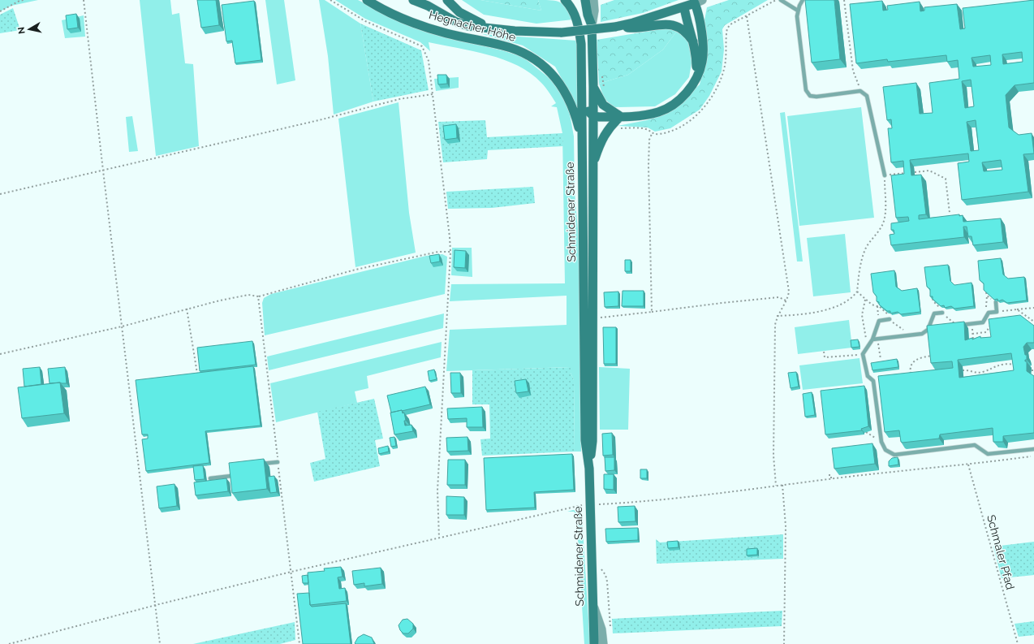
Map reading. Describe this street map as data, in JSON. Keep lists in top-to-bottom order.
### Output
{
  "streets": {
    "main road": ["Hegnacher Höhe", "Schmidener Straße"],
    "path": ["Schmaler Pfad"]
  },
  "crossings": [
    ["Hegnacher Höhe", "Schmidener Straße"]
  ],
  "north": "left"
}
